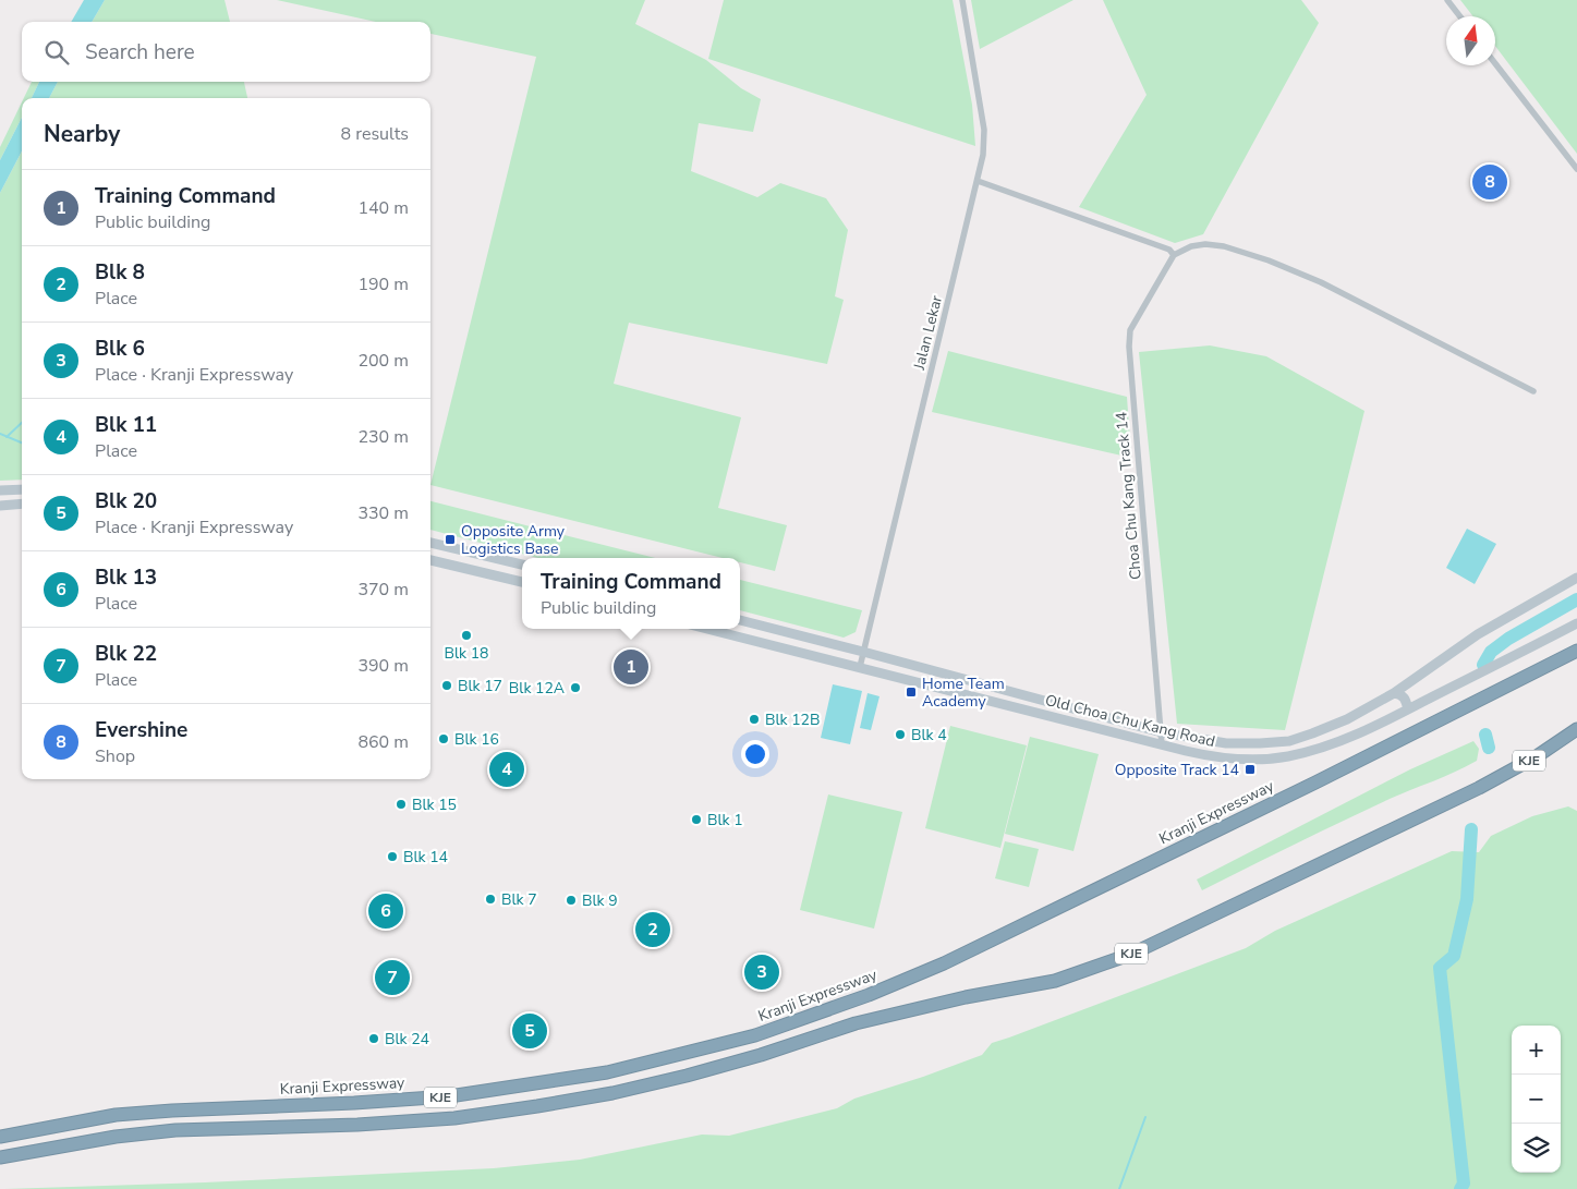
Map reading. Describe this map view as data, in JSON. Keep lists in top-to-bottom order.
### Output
{
  "streets": {
    "highway": ["KJE", "Kranji Expressway"],
    "main road": ["Old Choa Chu Kang Road"],
    "street": ["Jalan Lekar", "Choa Chu Kang Track 14"]
  },
  "crossings": [
    ["Jalan Lekar", "Old Choa Chu Kang Road"],
    ["Choa Chu Kang Track 14", "Old Choa Chu Kang Road"]
  ],
  "places": {
    "transit": ["Opposite Army Logistics Base", "Home Team Academy", "Opposite Track 14"],
    "other": [
      "Blk 18",
      "Blk 17",
      "Blk 12A",
      "Blk 12B",
      "Blk 4",
      "Blk 16",
      "Blk 15",
      "Blk 1",
      "Blk 14",
      "Blk 7",
      "Blk 9",
      "Blk 24"
    ]
  },
  "north": "top",
  "page": {
    "search": "Search here",
    "heading": ["Nearby", "8 results"],
    "pins": [
      "8",
      "1",
      "4",
      "6",
      "2",
      "3",
      "7",
      "5"
    ],
    "list": [
      {
        "mark": "1",
        "name": "Training Command",
        "note": "Public building",
        "value": "140 m"
      },
      {
        "mark": "2",
        "name": "Blk 8",
        "note": "Place",
        "value": "190 m"
      },
      {
        "mark": "3",
        "name": "Blk 6",
        "note": "Place · Kranji Expressway",
        "value": "200 m"
      },
      {
        "mark": "4",
        "name": "Blk 11",
        "note": "Place",
        "value": "230 m"
      },
      {
        "mark": "5",
        "name": "Blk 20",
        "note": "Place · Kranji Expressway",
        "value": "330 m"
      },
      {
        "mark": "6",
        "name": "Blk 13",
        "note": "Place",
        "value": "370 m"
      },
      {
        "mark": "7",
        "name": "Blk 22",
        "note": "Place",
        "value": "390 m"
      },
      {
        "mark": "8",
        "name": "Evershine",
        "note": "Shop",
        "value": "860 m"
      }
    ],
    "popup": ["Training Command", "Public building"],
    "map_buttons": ["+", "−"]
  }
}
